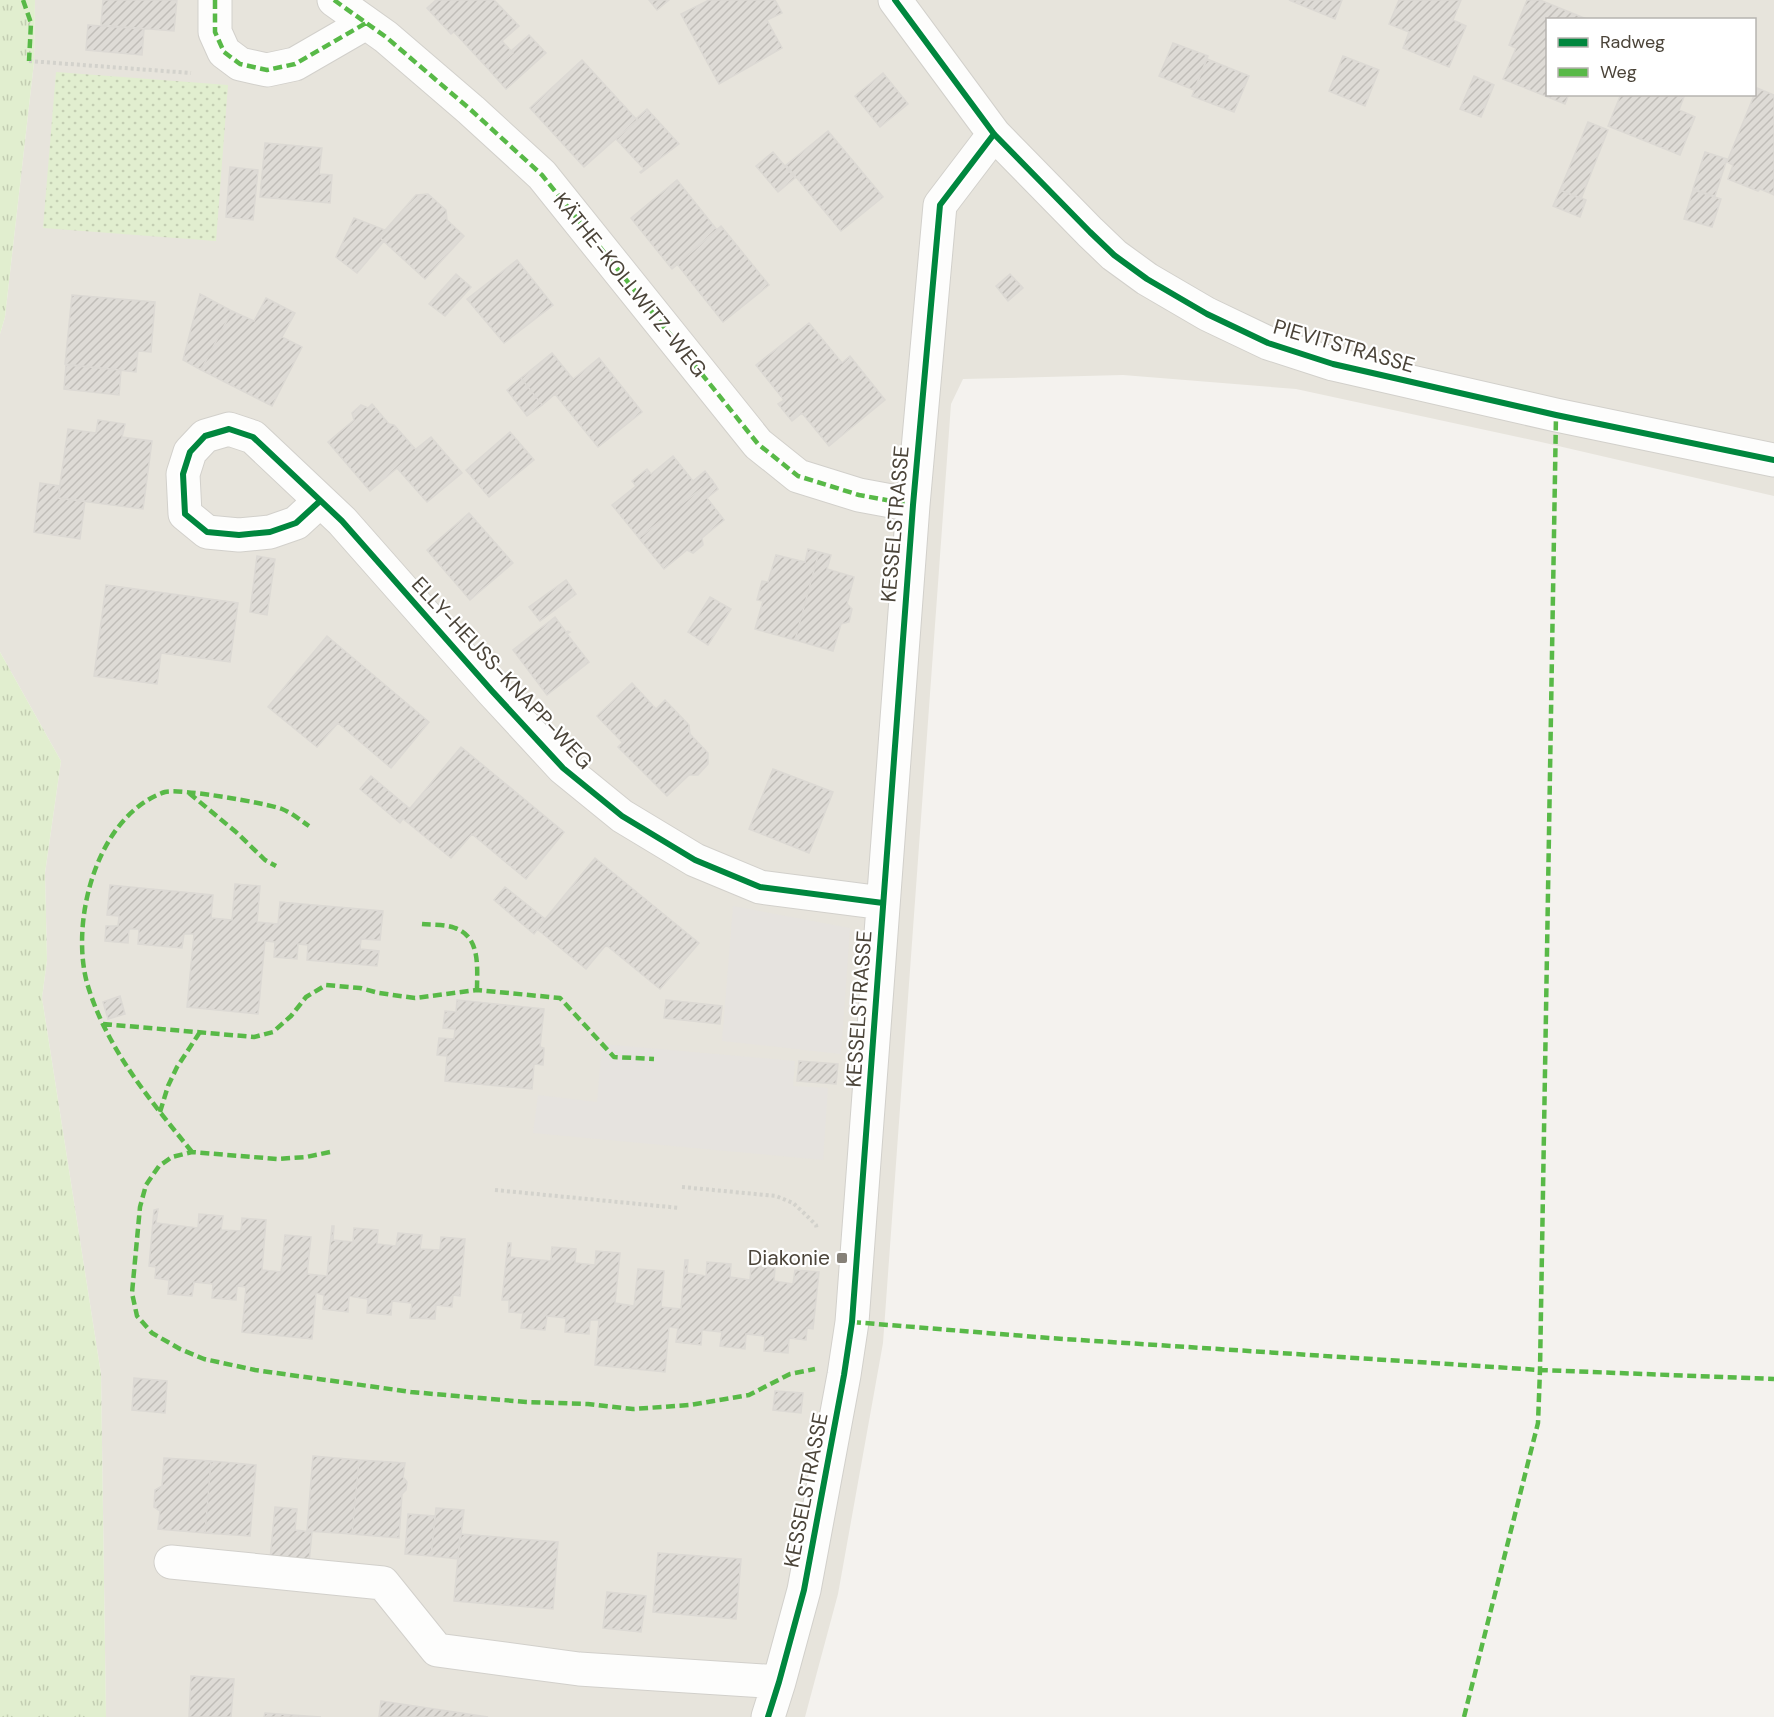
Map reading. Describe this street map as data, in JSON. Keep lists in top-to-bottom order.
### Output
{
  "streets": {
    "street": [
      "KÄTHE-KOLLWITZ-WEG",
      "PIEVITSTRASSE",
      "KESSELSTRASSE",
      "ELLY-HEUSS-KNAPP-WEG"
    ]
  },
  "crossings": [
    ["KÄTHE-KOLLWITZ-WEG", "KESSELSTRASSE"],
    ["PIEVITSTRASSE", "KESSELSTRASSE"],
    ["KESSELSTRASSE", "ELLY-HEUSS-KNAPP-WEG"]
  ],
  "places": {
    "transit": ["Diakonie"]
  },
  "legend": ["Radweg", "Weg"]
}
